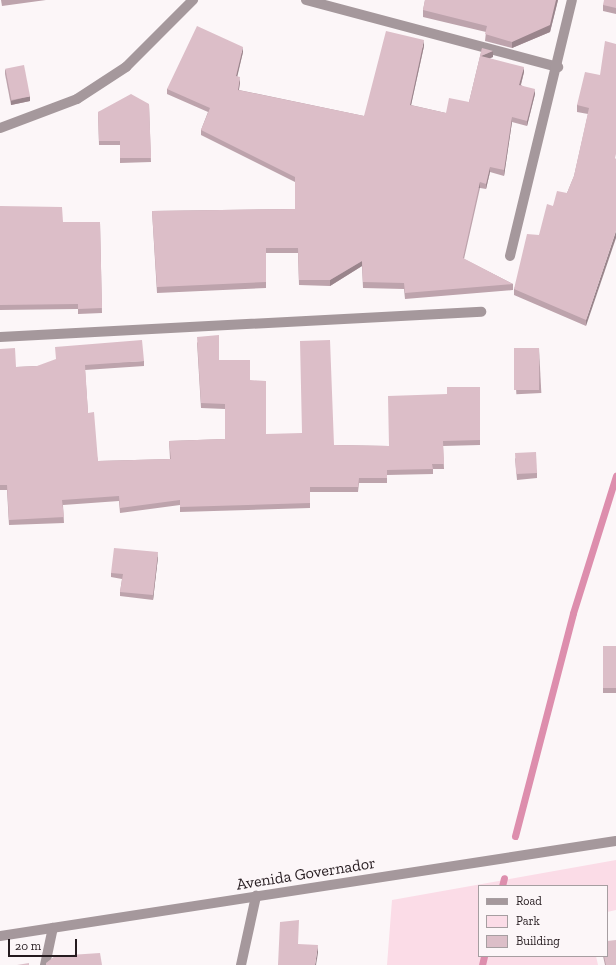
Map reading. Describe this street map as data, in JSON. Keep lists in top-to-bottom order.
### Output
{
  "streets": {
    "street": ["Avenida Governador"]
  },
  "legend": ["Road", "Park", "Building"],
  "scale_bar": "20 m"
}
